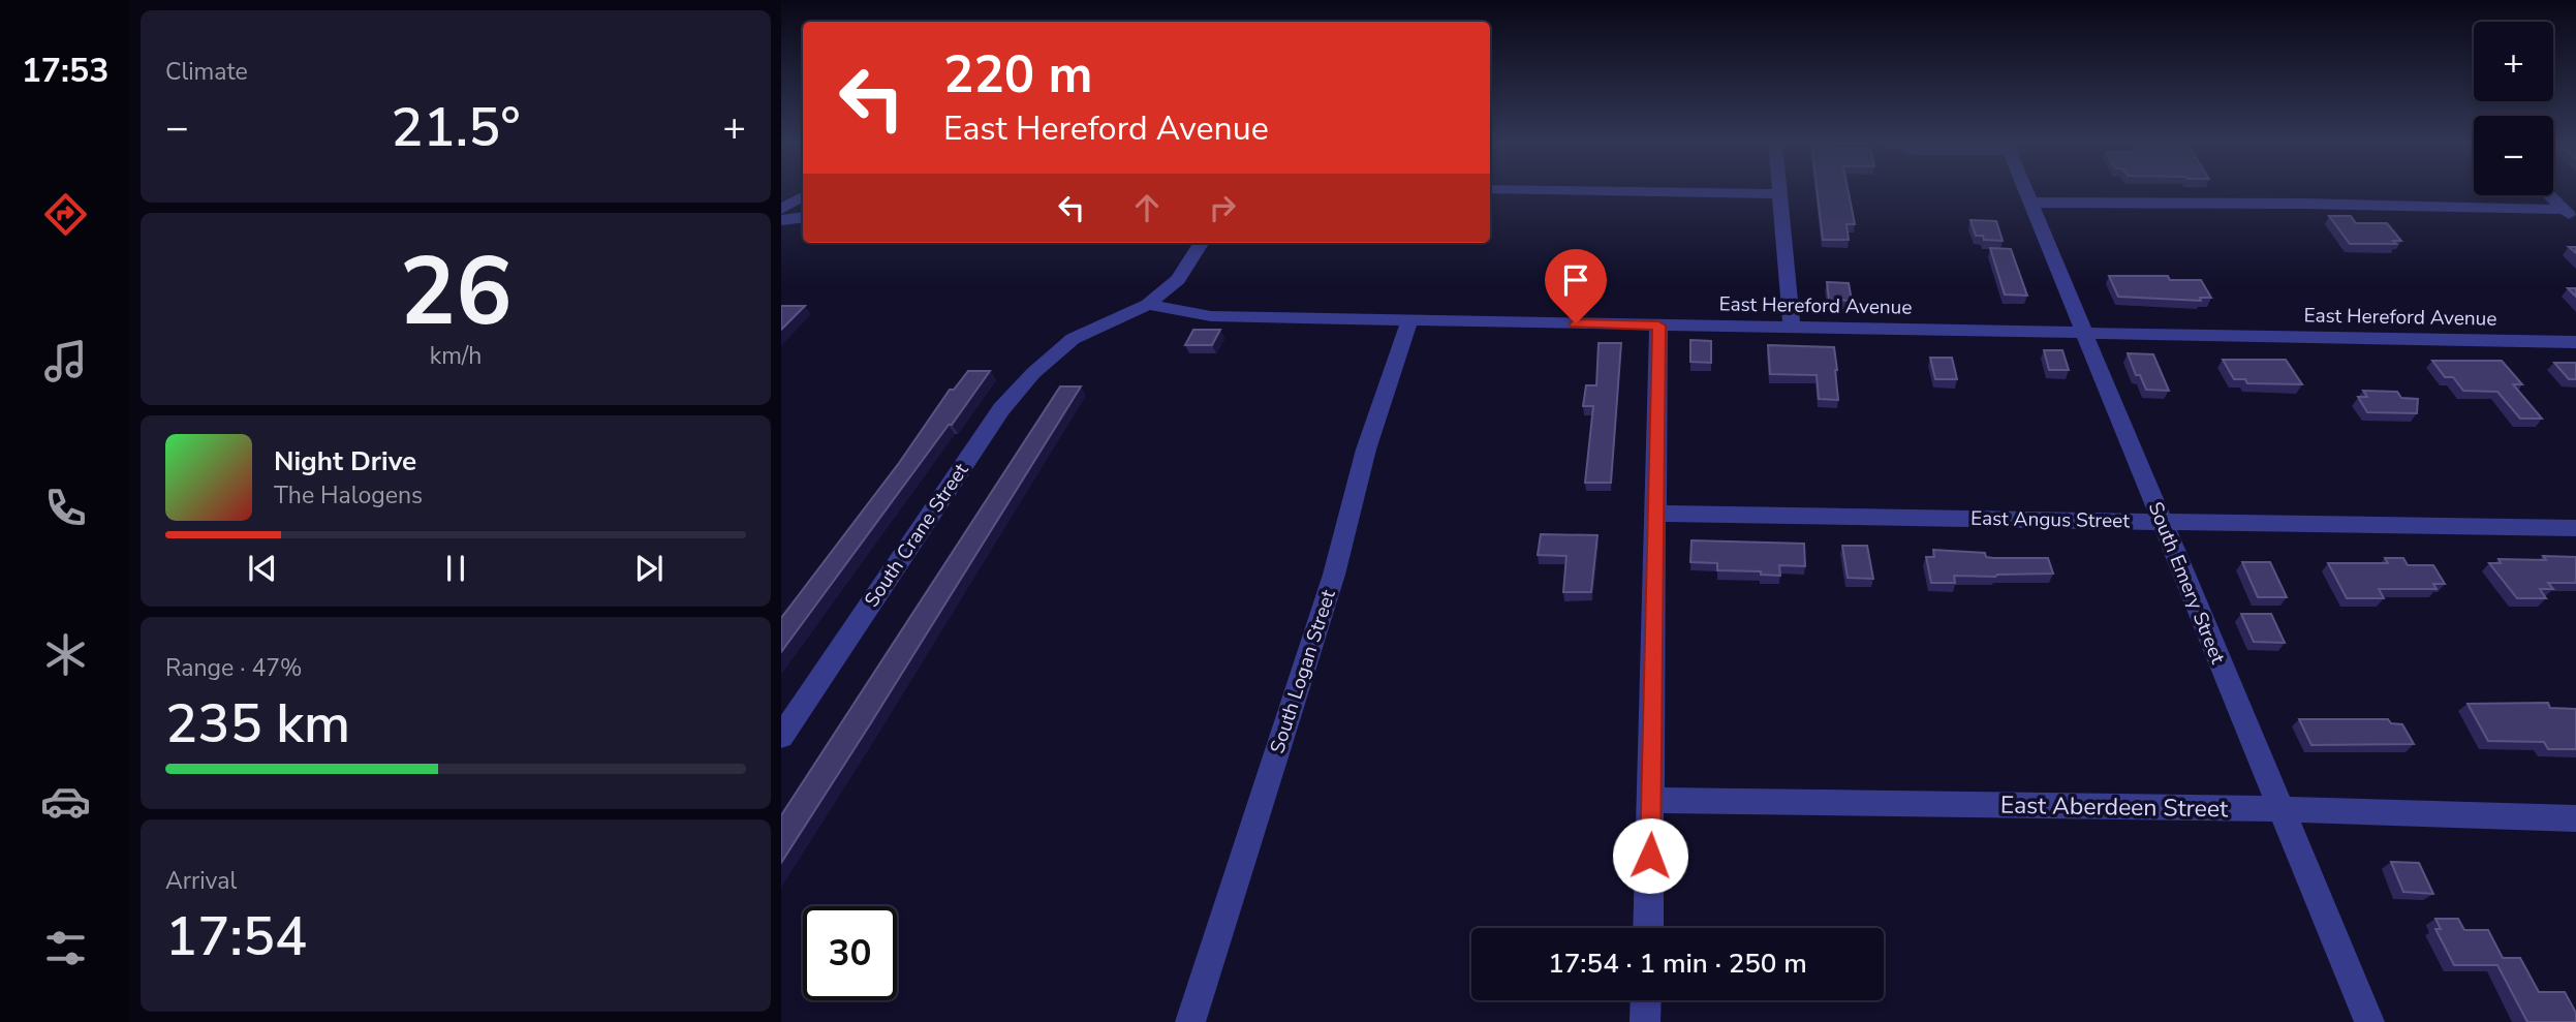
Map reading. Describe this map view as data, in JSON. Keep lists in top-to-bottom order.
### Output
{
  "streets": {
    "street": [
      "East Hereford Avenue",
      "East Angus Street",
      "South Crane Street",
      "South Emery Street",
      "South Logan Street",
      "East Aberdeen Street"
    ]
  },
  "crossings": [
    ["East Hereford Avenue", "South Crane Street"],
    ["East Hereford Avenue", "South Emery Street"],
    ["East Hereford Avenue", "South Logan Street"],
    ["East Angus Street", "South Emery Street"],
    ["South Emery Street", "East Aberdeen Street"]
  ],
  "page": {
    "tabs": "17:53",
    "tile": [
      "Climate",
      ["26", "km/h"],
      ["Range · 47%", "235 km"],
      ["Arrival", "17:54"]
    ],
    "map_buttons": ["+", "−"],
    "turn": ["220 m", "East Hereford Avenue"],
    "heat": ["−", "21.5°", "+"],
    "song": ["Night Drive", "The Halogens"],
    "limit": "30",
    "trip": "17:54 · 1 min · 250 m"
  }
}
